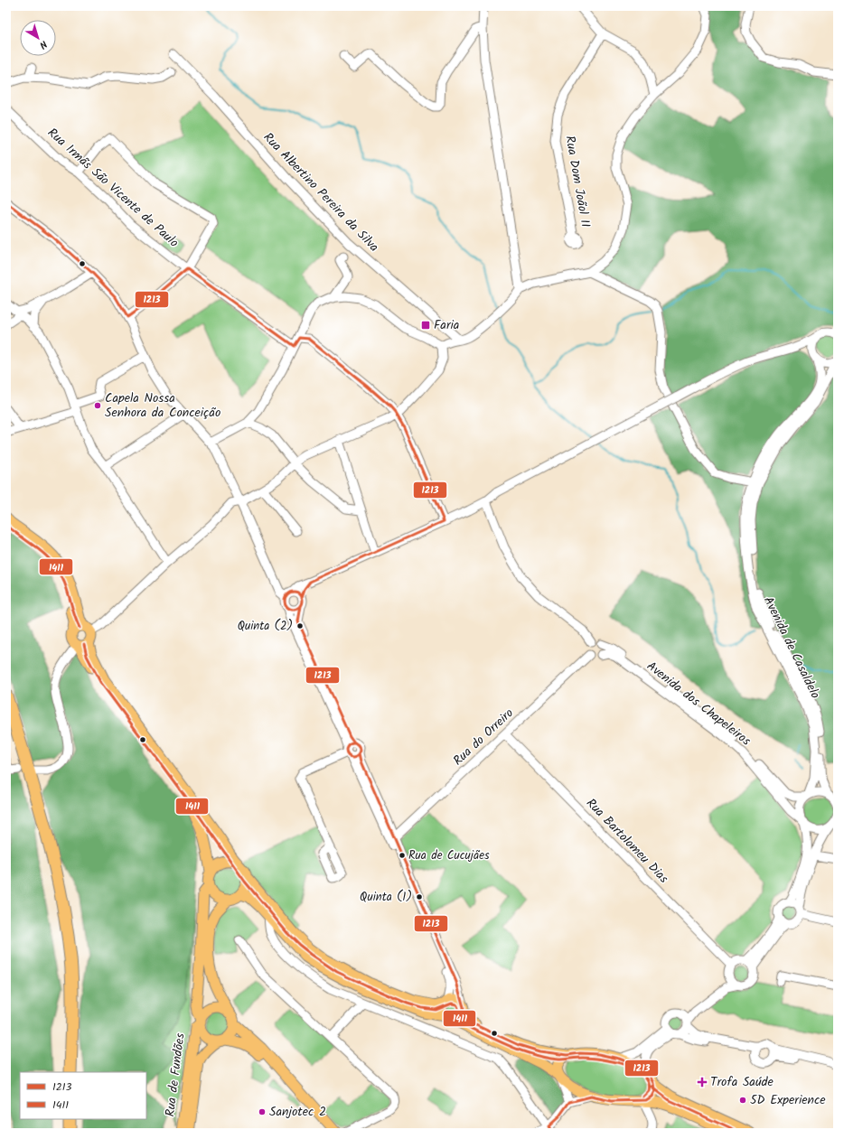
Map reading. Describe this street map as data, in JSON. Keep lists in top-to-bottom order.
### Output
{
  "streets": {
    "main road": ["Rua de Fundões"],
    "street": [
      "Rua Dom Joãol II",
      "Rua Irmãs São Vicente de Paulo",
      "Rua Albertino Pereira da Silva",
      "Avenida de Casaldelo",
      "Avenida dos Chapeleiros",
      "Rua do Orreiro",
      "Rua Bartolomeu Dias"
    ]
  },
  "crossings": [
    ["Avenida de Casaldelo", "Avenida dos Chapeleiros"],
    ["Avenida dos Chapeleiros", "Rua do Orreiro"],
    ["Rua do Orreiro", "Rua Bartolomeu Dias"]
  ],
  "places": {
    "transit": ["Faria"],
    "other": [
      "Capela Nossa Senhora da Conceição",
      "Quinta (2)",
      "Rua de Cucujães",
      "Quinta (1)",
      "5D Experience",
      "Sanjotec 2"
    ],
    "health": ["Trofa Saúde"]
  },
  "lines": ["transit line 1213", "transit line 1411"],
  "legend": ["1213", "1411"],
  "north": "bottom right"
}
